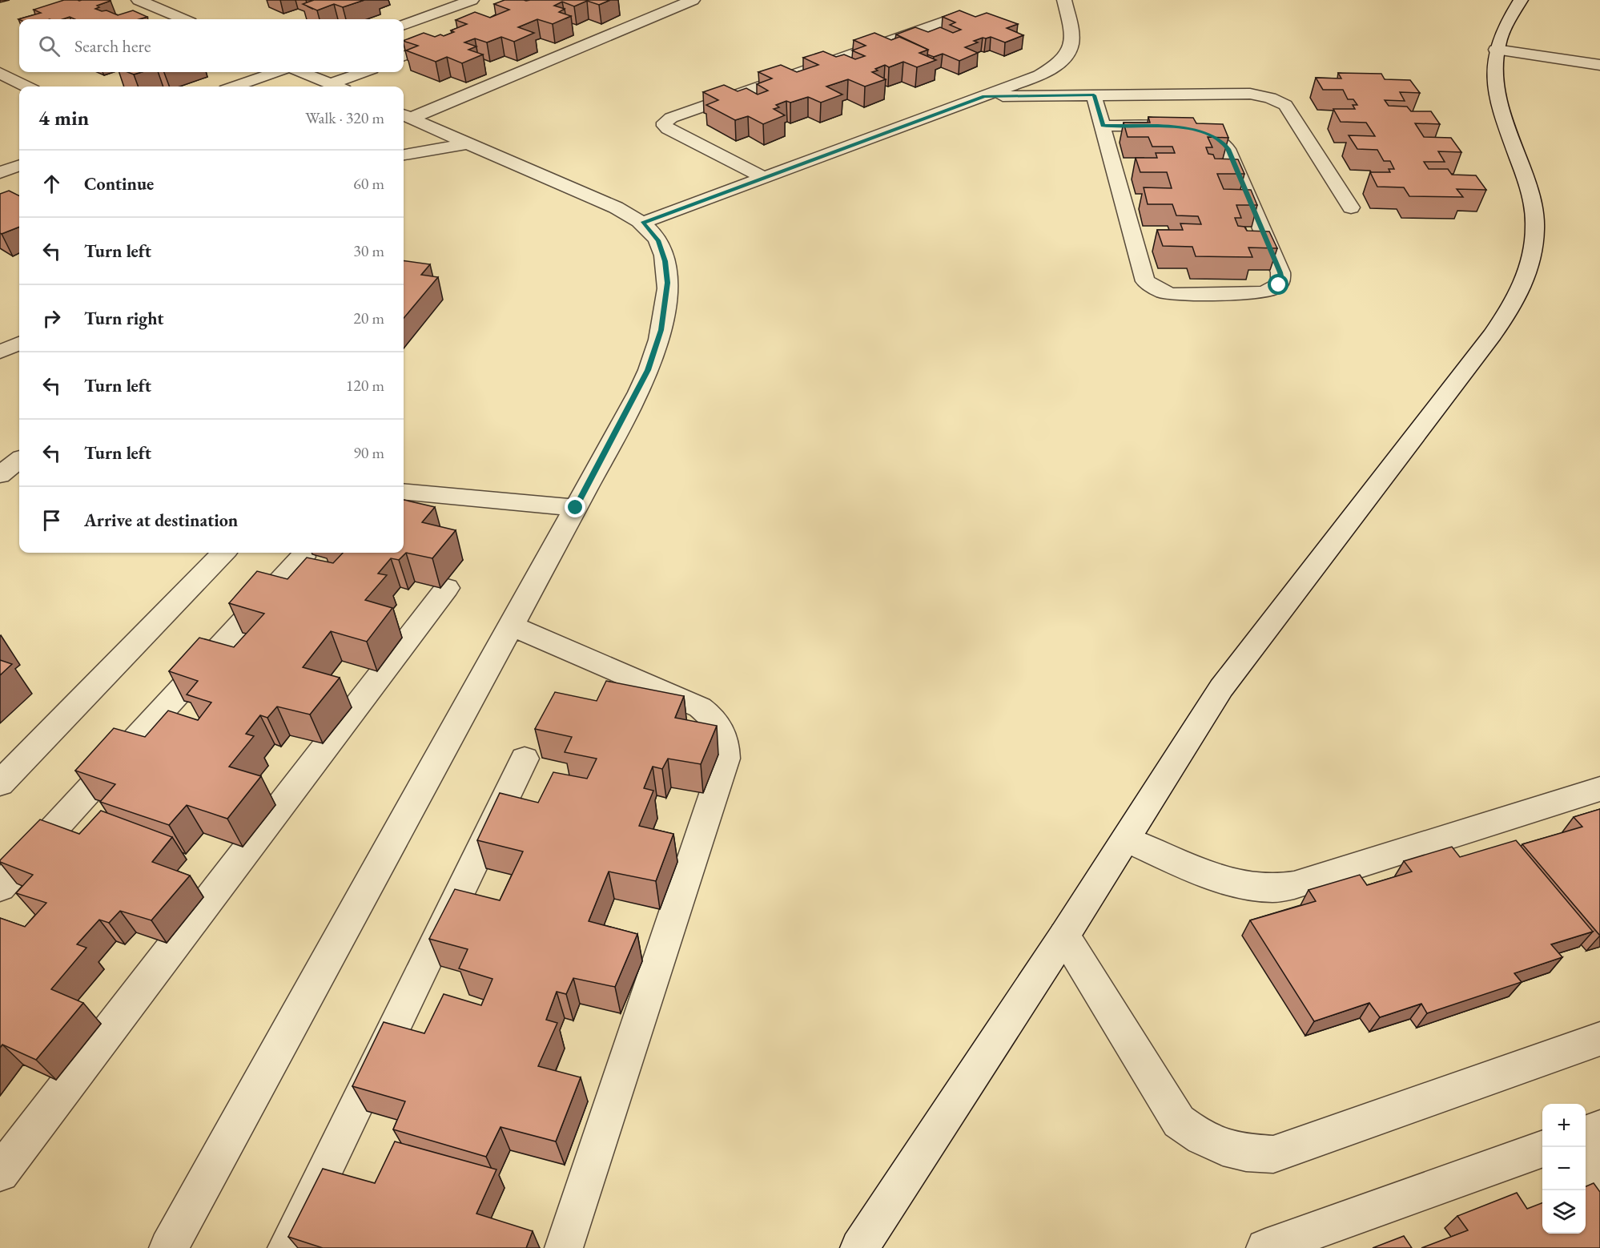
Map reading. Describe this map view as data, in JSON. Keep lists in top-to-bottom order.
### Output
{
  "page": {
    "search": "Search here",
    "heading": ["4 min", "Walk · 320 m"],
    "list": [
      ["Continue", "60 m"],
      ["Turn left", "30 m"],
      ["Turn right", "20 m"],
      ["Turn left", "120 m"],
      ["Turn left", "90 m"],
      "Arrive at destination"
    ],
    "map_buttons": ["+", "−"]
  }
}
